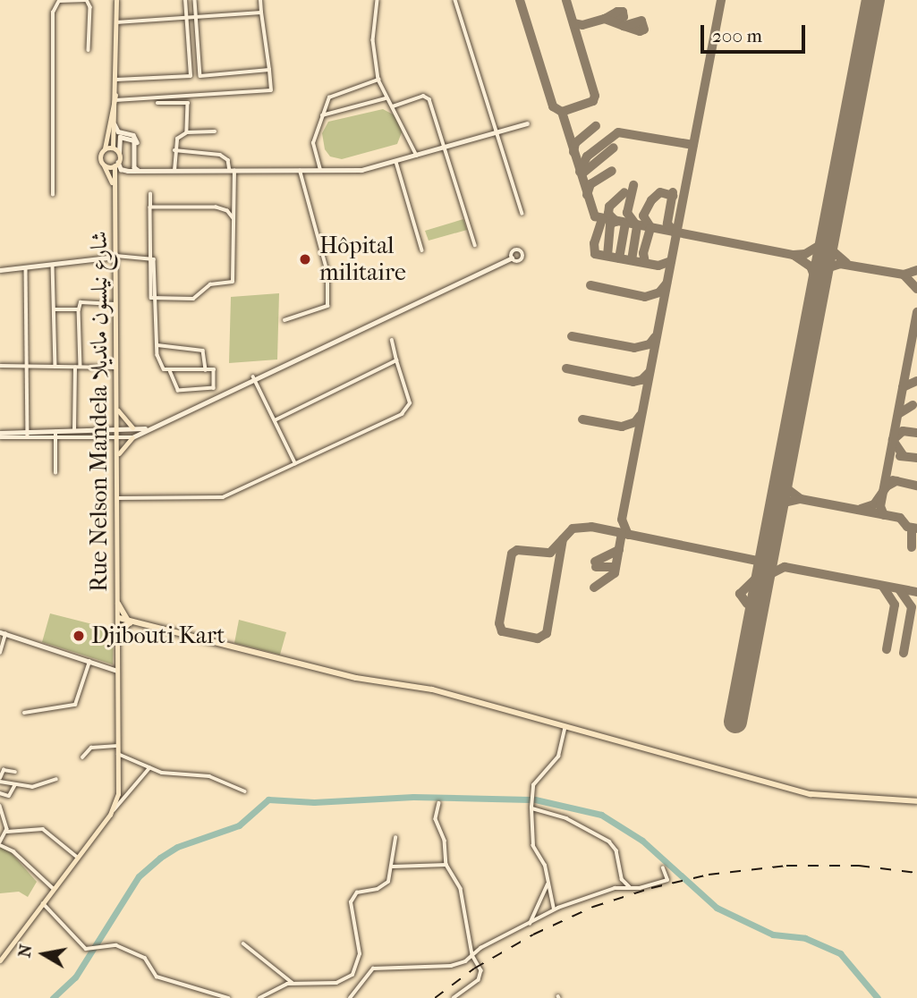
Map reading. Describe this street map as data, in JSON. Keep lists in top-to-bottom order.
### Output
{
  "streets": {
    "main road": ["Rue Nelson Mandela شارع نيلسون مانديلا"]
  },
  "places": ["Hôpital militaire", "Djibouti Kart"],
  "scale_bar": "200 m",
  "north": "left"
}
